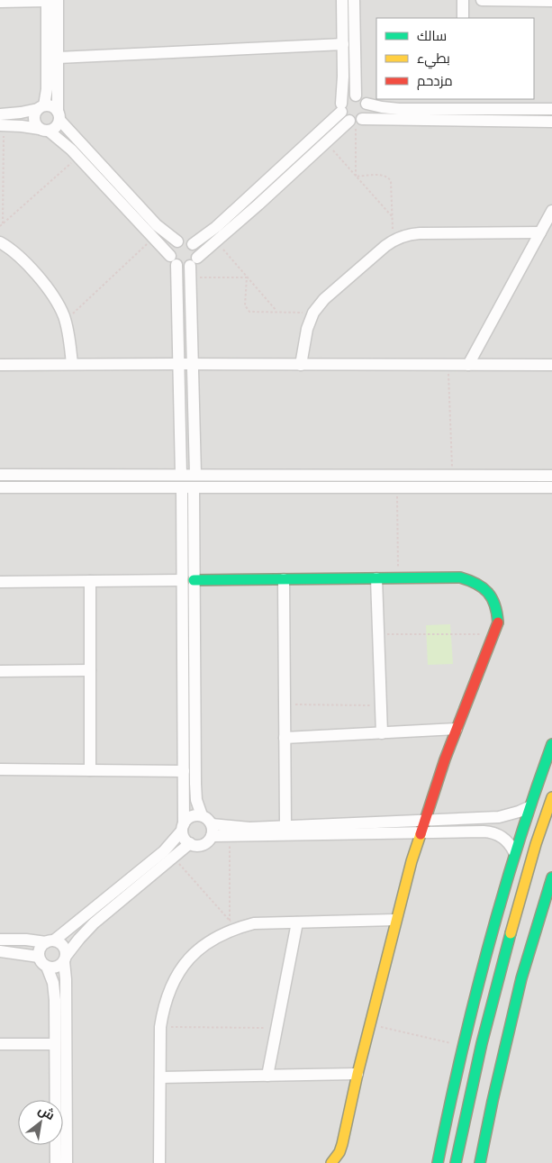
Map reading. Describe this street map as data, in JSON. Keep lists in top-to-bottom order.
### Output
{
  "legend": ["سالك", "بطيء", "مزدحم"],
  "north": "top right"
}
